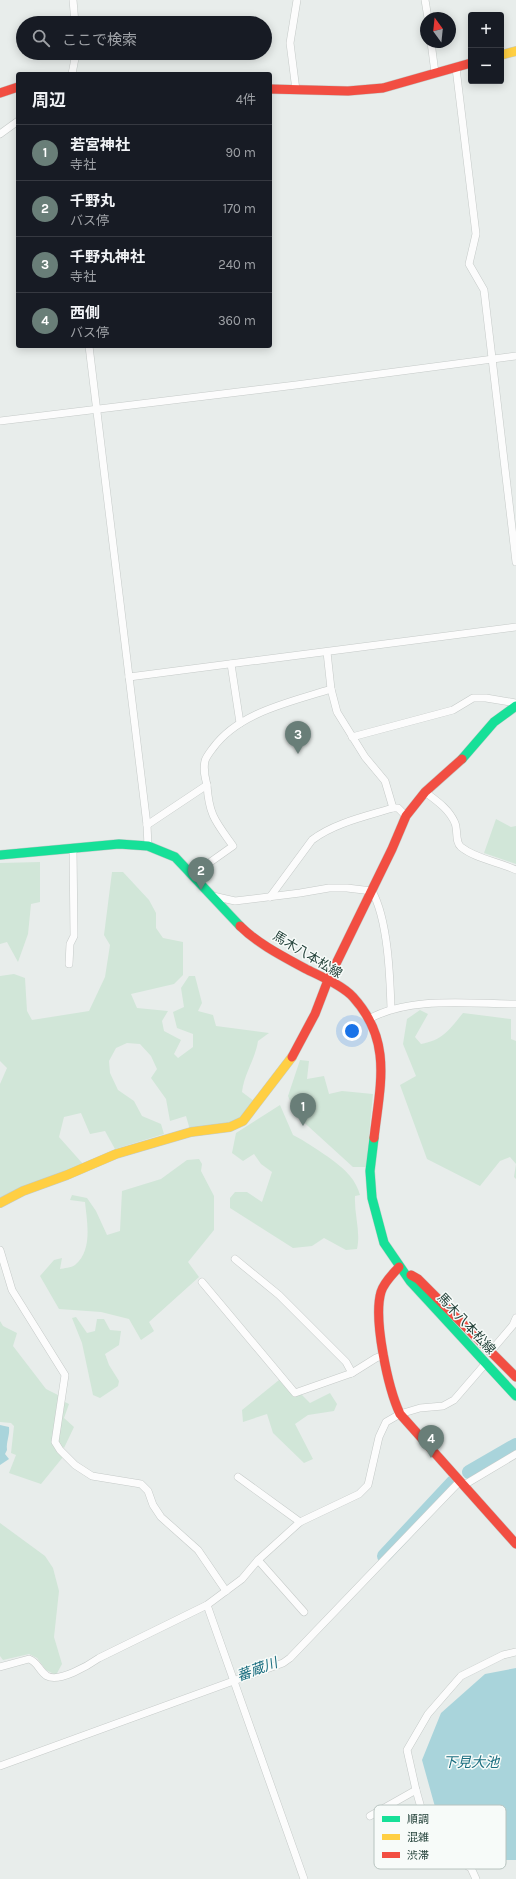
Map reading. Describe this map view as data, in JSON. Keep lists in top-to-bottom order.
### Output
{
  "streets": {
    "street": ["馬木八本松線"]
  },
  "water": ["蕃蔵川", "下見大池"],
  "legend": ["順調", "混雑", "渋滞"],
  "north": "top",
  "page": {
    "map_buttons": ["+", "−"],
    "search": "ここで検索",
    "heading": ["周辺", "4件"],
    "list": [
      {
        "mark": "1",
        "name": "若宮神社",
        "note": "寺社",
        "value": "90 m"
      },
      {
        "mark": "2",
        "name": "千野丸",
        "note": "バス停",
        "value": "170 m"
      },
      {
        "mark": "3",
        "name": "千野丸神社",
        "note": "寺社",
        "value": "240 m"
      },
      {
        "mark": "4",
        "name": "西側",
        "note": "バス停",
        "value": "360 m"
      }
    ],
    "pins": [
      "3",
      "2",
      "1",
      "4"
    ]
  }
}
